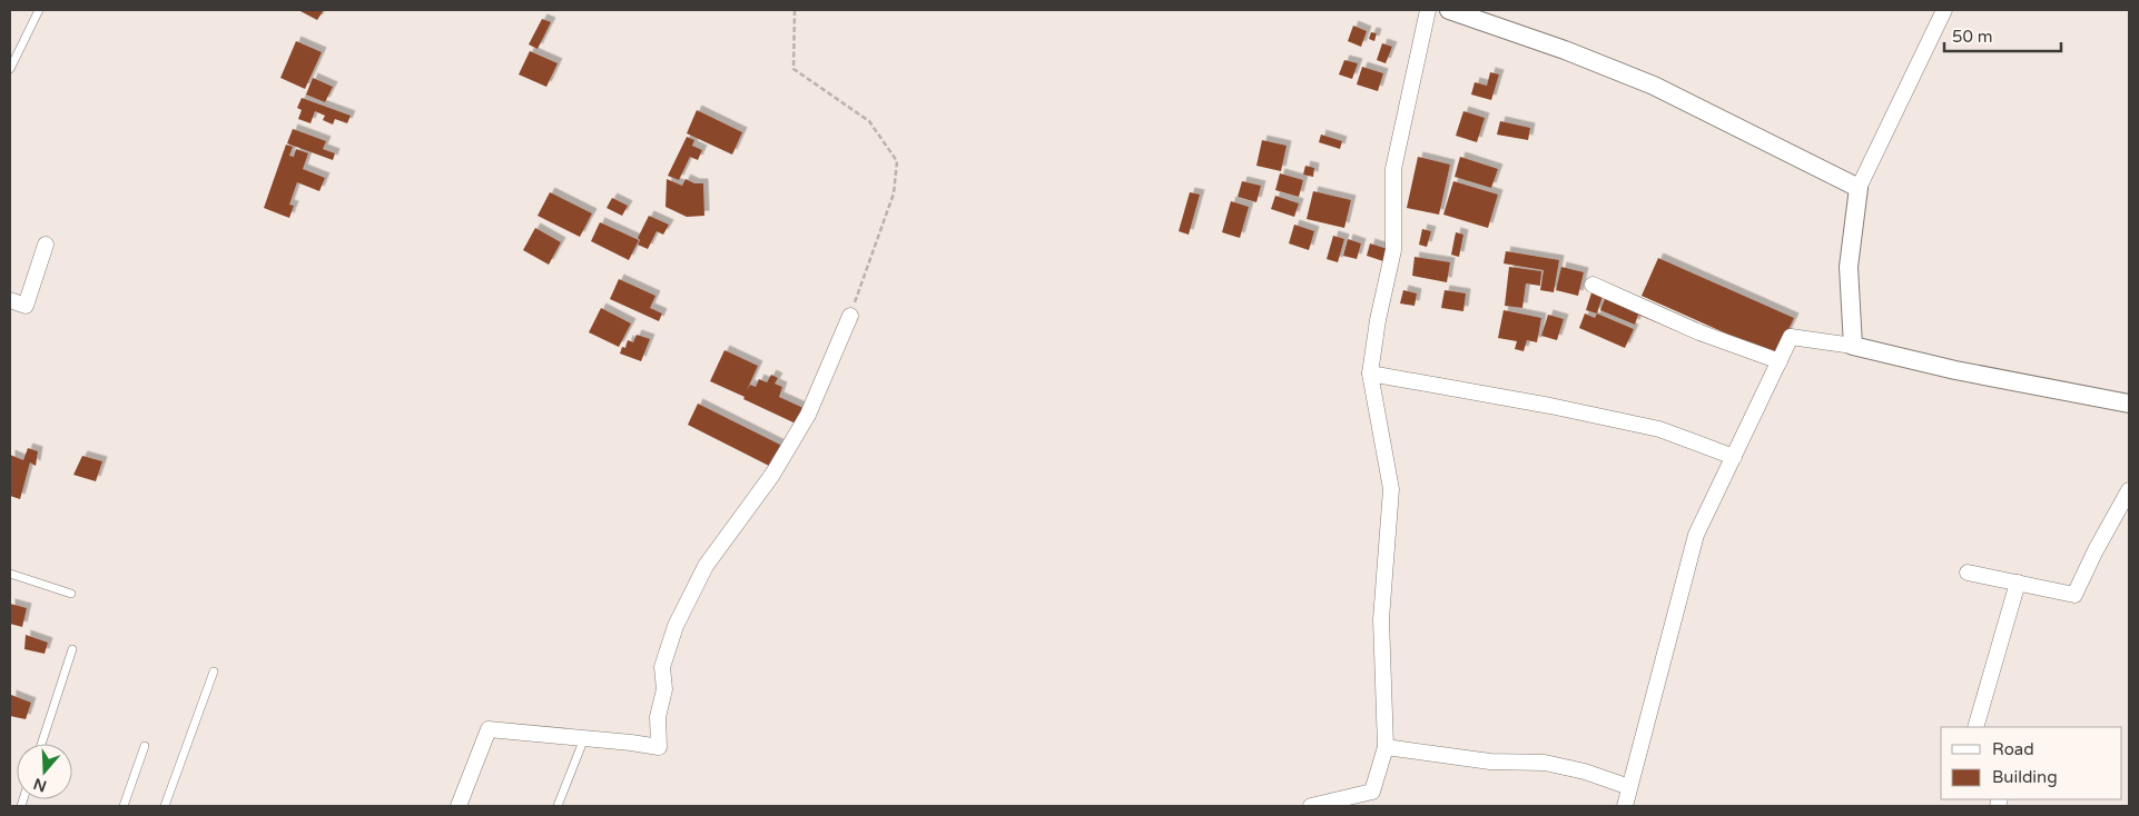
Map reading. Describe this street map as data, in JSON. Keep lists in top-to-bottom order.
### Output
{
  "legend": ["Road", "Building"],
  "scale_bar": "50 m",
  "north": "bottom"
}
